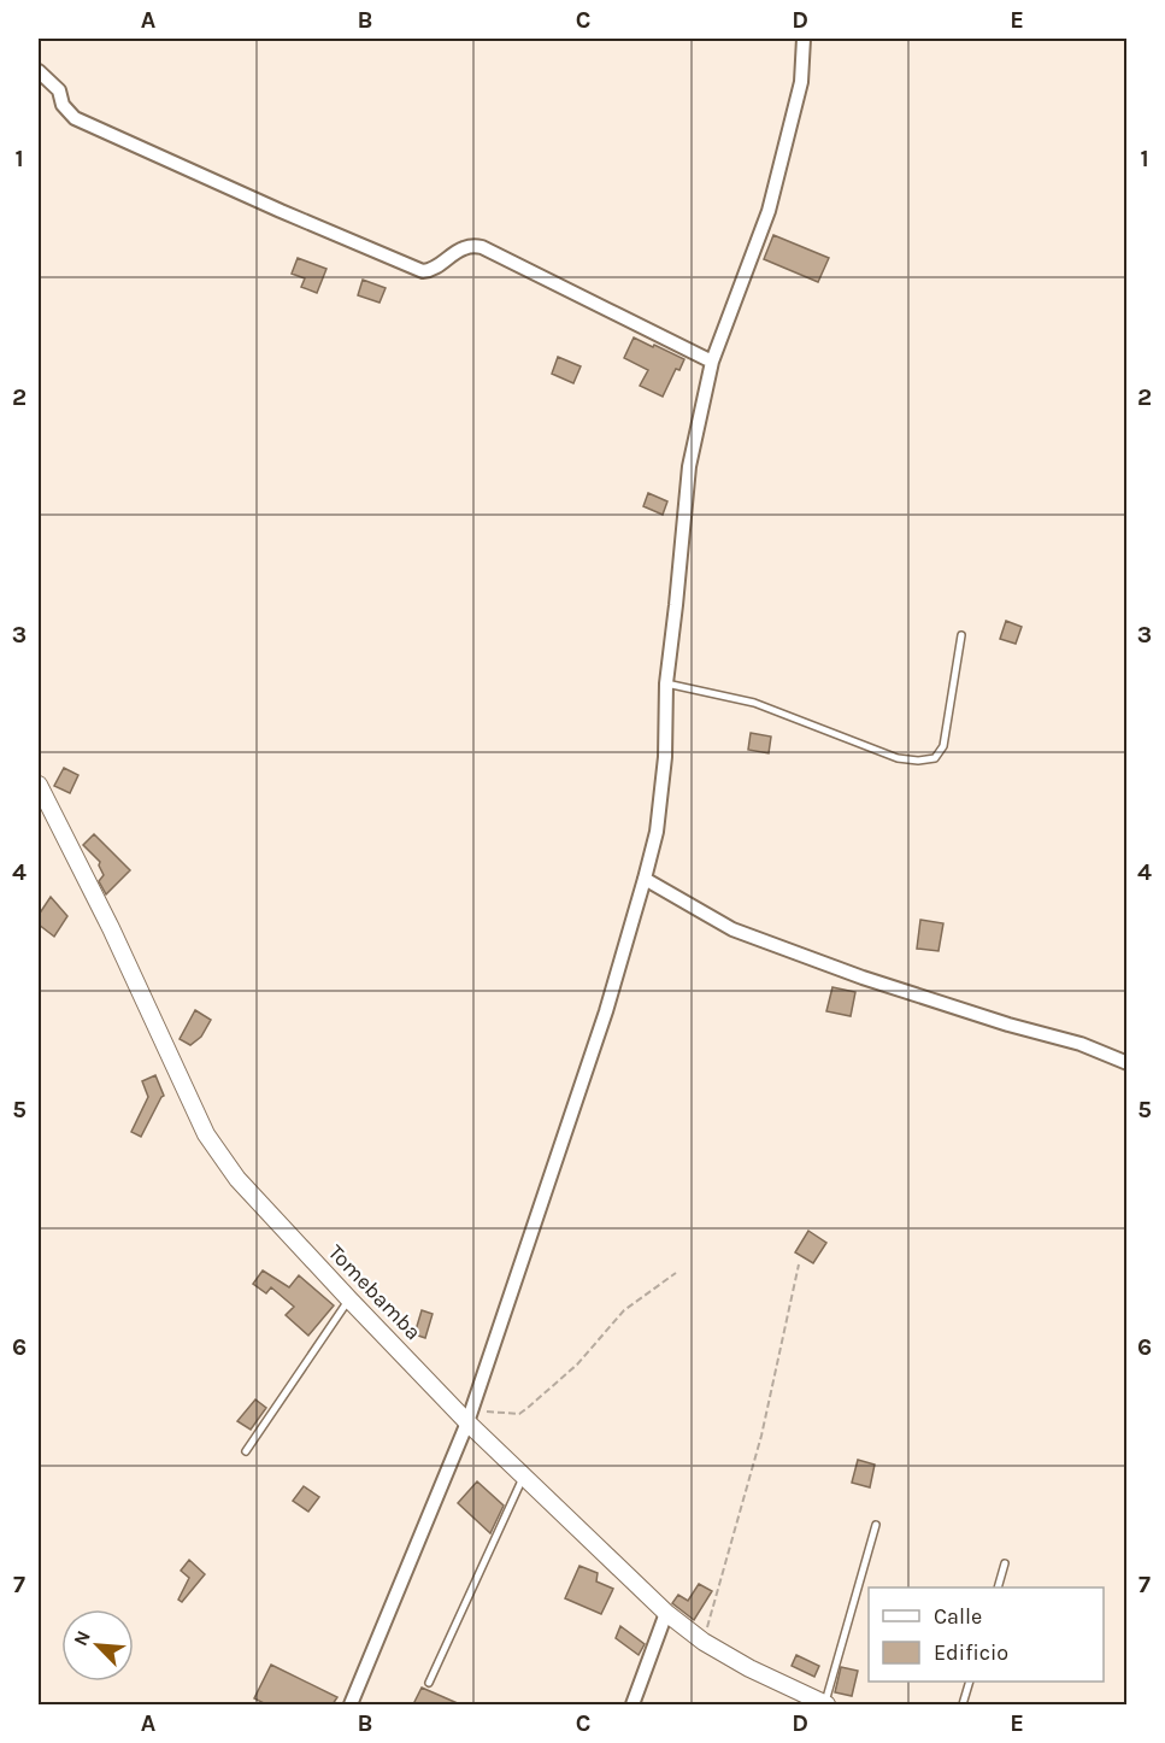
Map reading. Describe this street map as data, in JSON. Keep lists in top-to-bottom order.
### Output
{
  "streets": {
    "street": ["Tomebamba"]
  },
  "legend": ["Calle", "Edificio"],
  "north": "top left",
  "grid": {
    "columns": [
      "A",
      "B",
      "C",
      "D",
      "E"
    ],
    "rows": [
      "1",
      "2",
      "3",
      "4",
      "5",
      "6",
      "7"
    ]
  }
}
